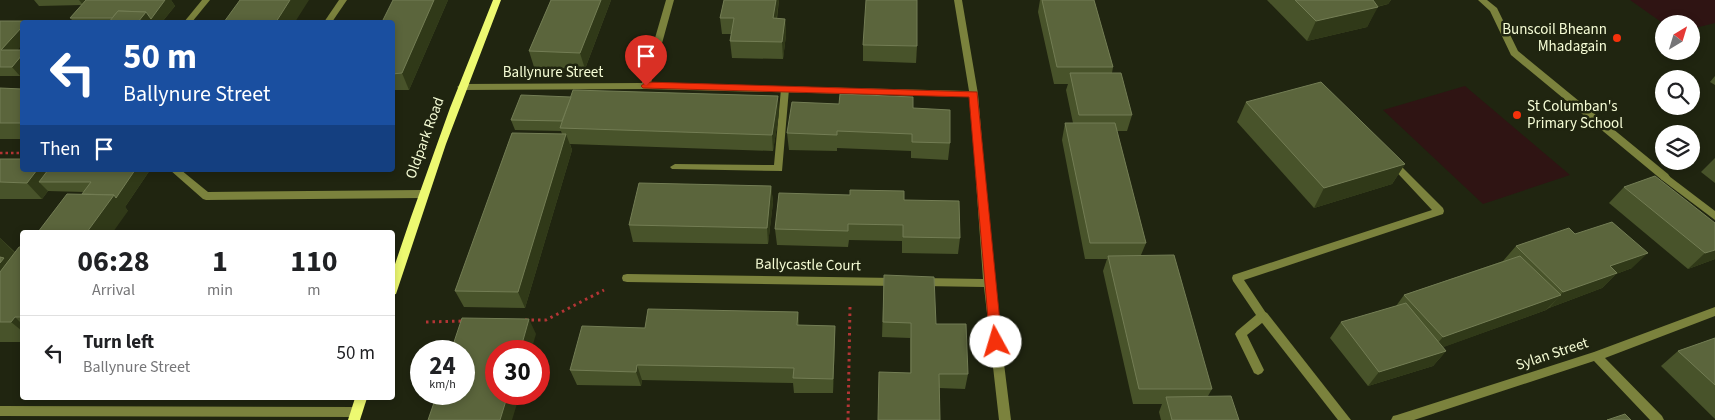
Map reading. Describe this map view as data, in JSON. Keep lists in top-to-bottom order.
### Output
{
  "streets": {
    "main road": ["Oldpark Road"],
    "street": ["Ballynure Street", "Ballycastle Court", "Sylan Street"]
  },
  "crossings": [
    ["Ballynure Street", "Oldpark Road"]
  ],
  "places": ["Bunscoil Bheann Mhadagain", "St Columban's Primary School"],
  "north": "top right",
  "page": {
    "turn": ["50 m", "Ballynure Street"],
    "then": "Then",
    "eta": [
      "06:28",
      "Arrival",
      "1",
      "min",
      "110",
      "m"
    ],
    "list": [
      {
        "name": "Turn left",
        "note": "Ballynure Street",
        "value": "50 m"
      }
    ],
    "speed": "24 km/h",
    "limit": "30"
  }
}
